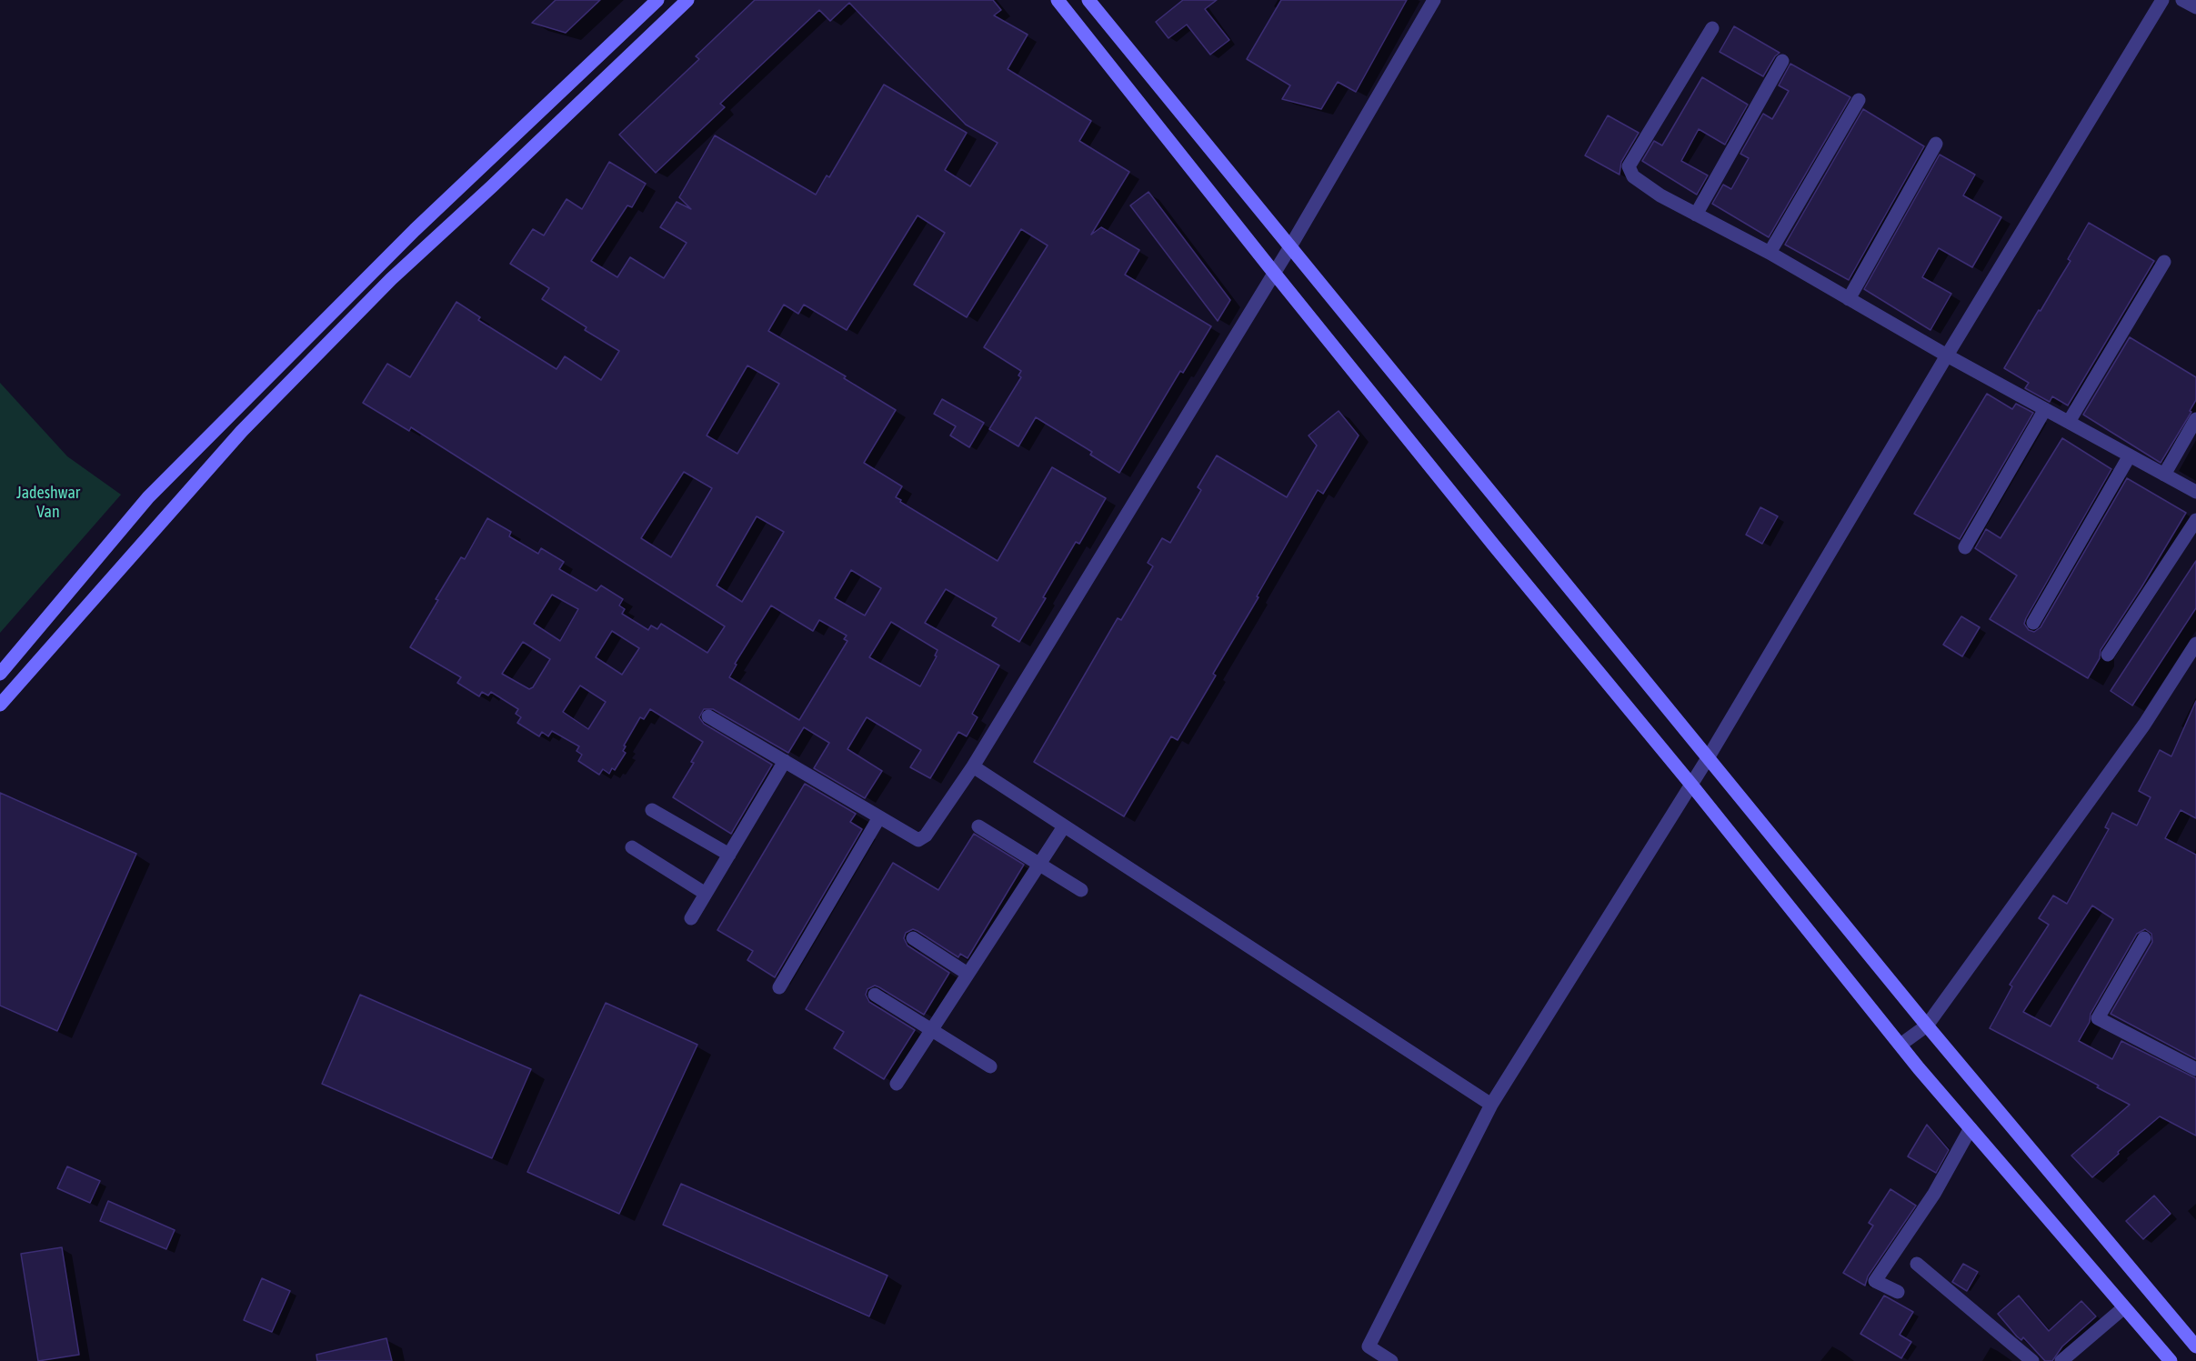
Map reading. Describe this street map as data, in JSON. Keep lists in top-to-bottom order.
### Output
{
  "parks": ["Jadeshwar Van"]
}
